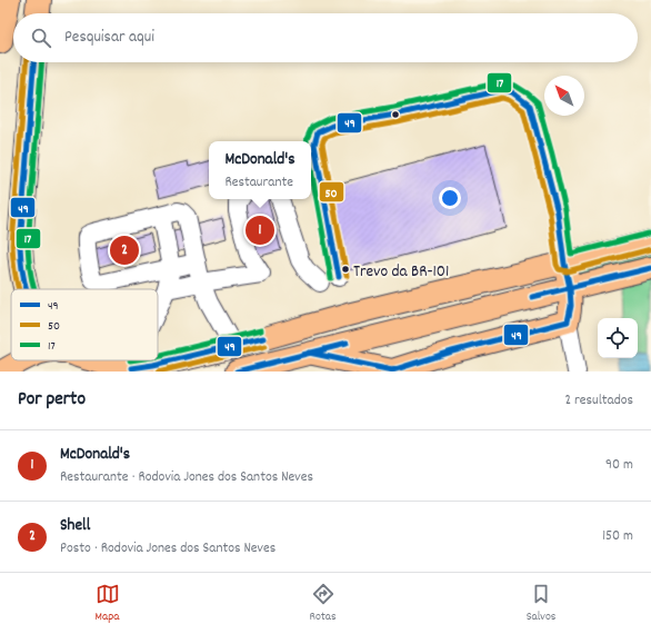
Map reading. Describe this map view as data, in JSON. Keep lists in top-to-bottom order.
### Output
{
  "places": ["Trevo da BR-101"],
  "lines": ["transit line 49", "transit line 50", "transit line 17"],
  "legend": ["49", "50", "17"],
  "north": "top left",
  "page": {
    "search": "Pesquisar aqui",
    "popup": ["McDonald's", "Restaurante"],
    "pins": ["1", "2"],
    "heading": ["Por perto", "2 resultados"],
    "list": [
      {
        "mark": "1",
        "name": "McDonald's",
        "note": "Restaurante · Rodovia Jones dos Santos Neves",
        "value": "90 m"
      },
      {
        "mark": "2",
        "name": "Shell",
        "note": "Posto · Rodovia Jones dos Santos Neves",
        "value": "150 m"
      }
    ],
    "nav": ["Mapa", "Rotas", "Salvos"]
  }
}
